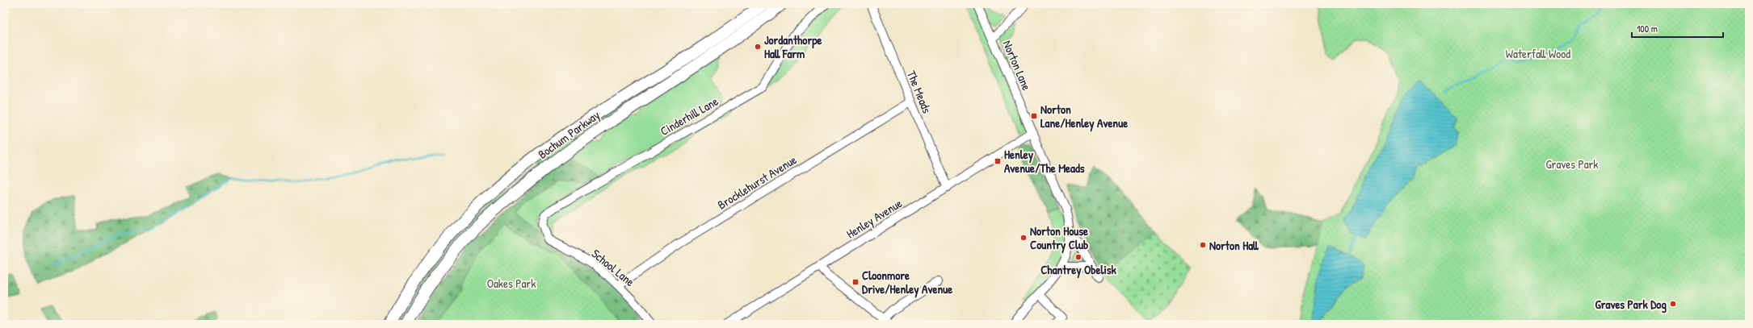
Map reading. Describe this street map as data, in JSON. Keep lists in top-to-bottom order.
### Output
{
  "streets": {
    "highway": ["Bochum Parkway"],
    "street": [
      "Norton Lane",
      "The Meads",
      "Cinderhill Lane",
      "Brocklehurst Avenue",
      "Henley Avenue",
      "School Lane"
    ]
  },
  "crossings": [
    ["Norton Lane", "Henley Avenue"],
    ["The Meads", "Brocklehurst Avenue"],
    ["The Meads", "Henley Avenue"],
    ["Cinderhill Lane", "School Lane"],
    ["Brocklehurst Avenue", "School Lane"]
  ],
  "parks": ["Waterfall Wood", "Graves Park", "Oakes Park"],
  "places": {
    "other": [
      "Jordanthorpe Hall Farm",
      "Norton House Country Club",
      "Norton Hall",
      "Chantrey Obelisk",
      "Graves Park Dog"
    ],
    "transit": ["Norton Lane/Henley Avenue", "Henley Avenue/The Meads", "Cloonmore Drive/Henley Avenue"]
  },
  "scale_bar": "100 m"
}
